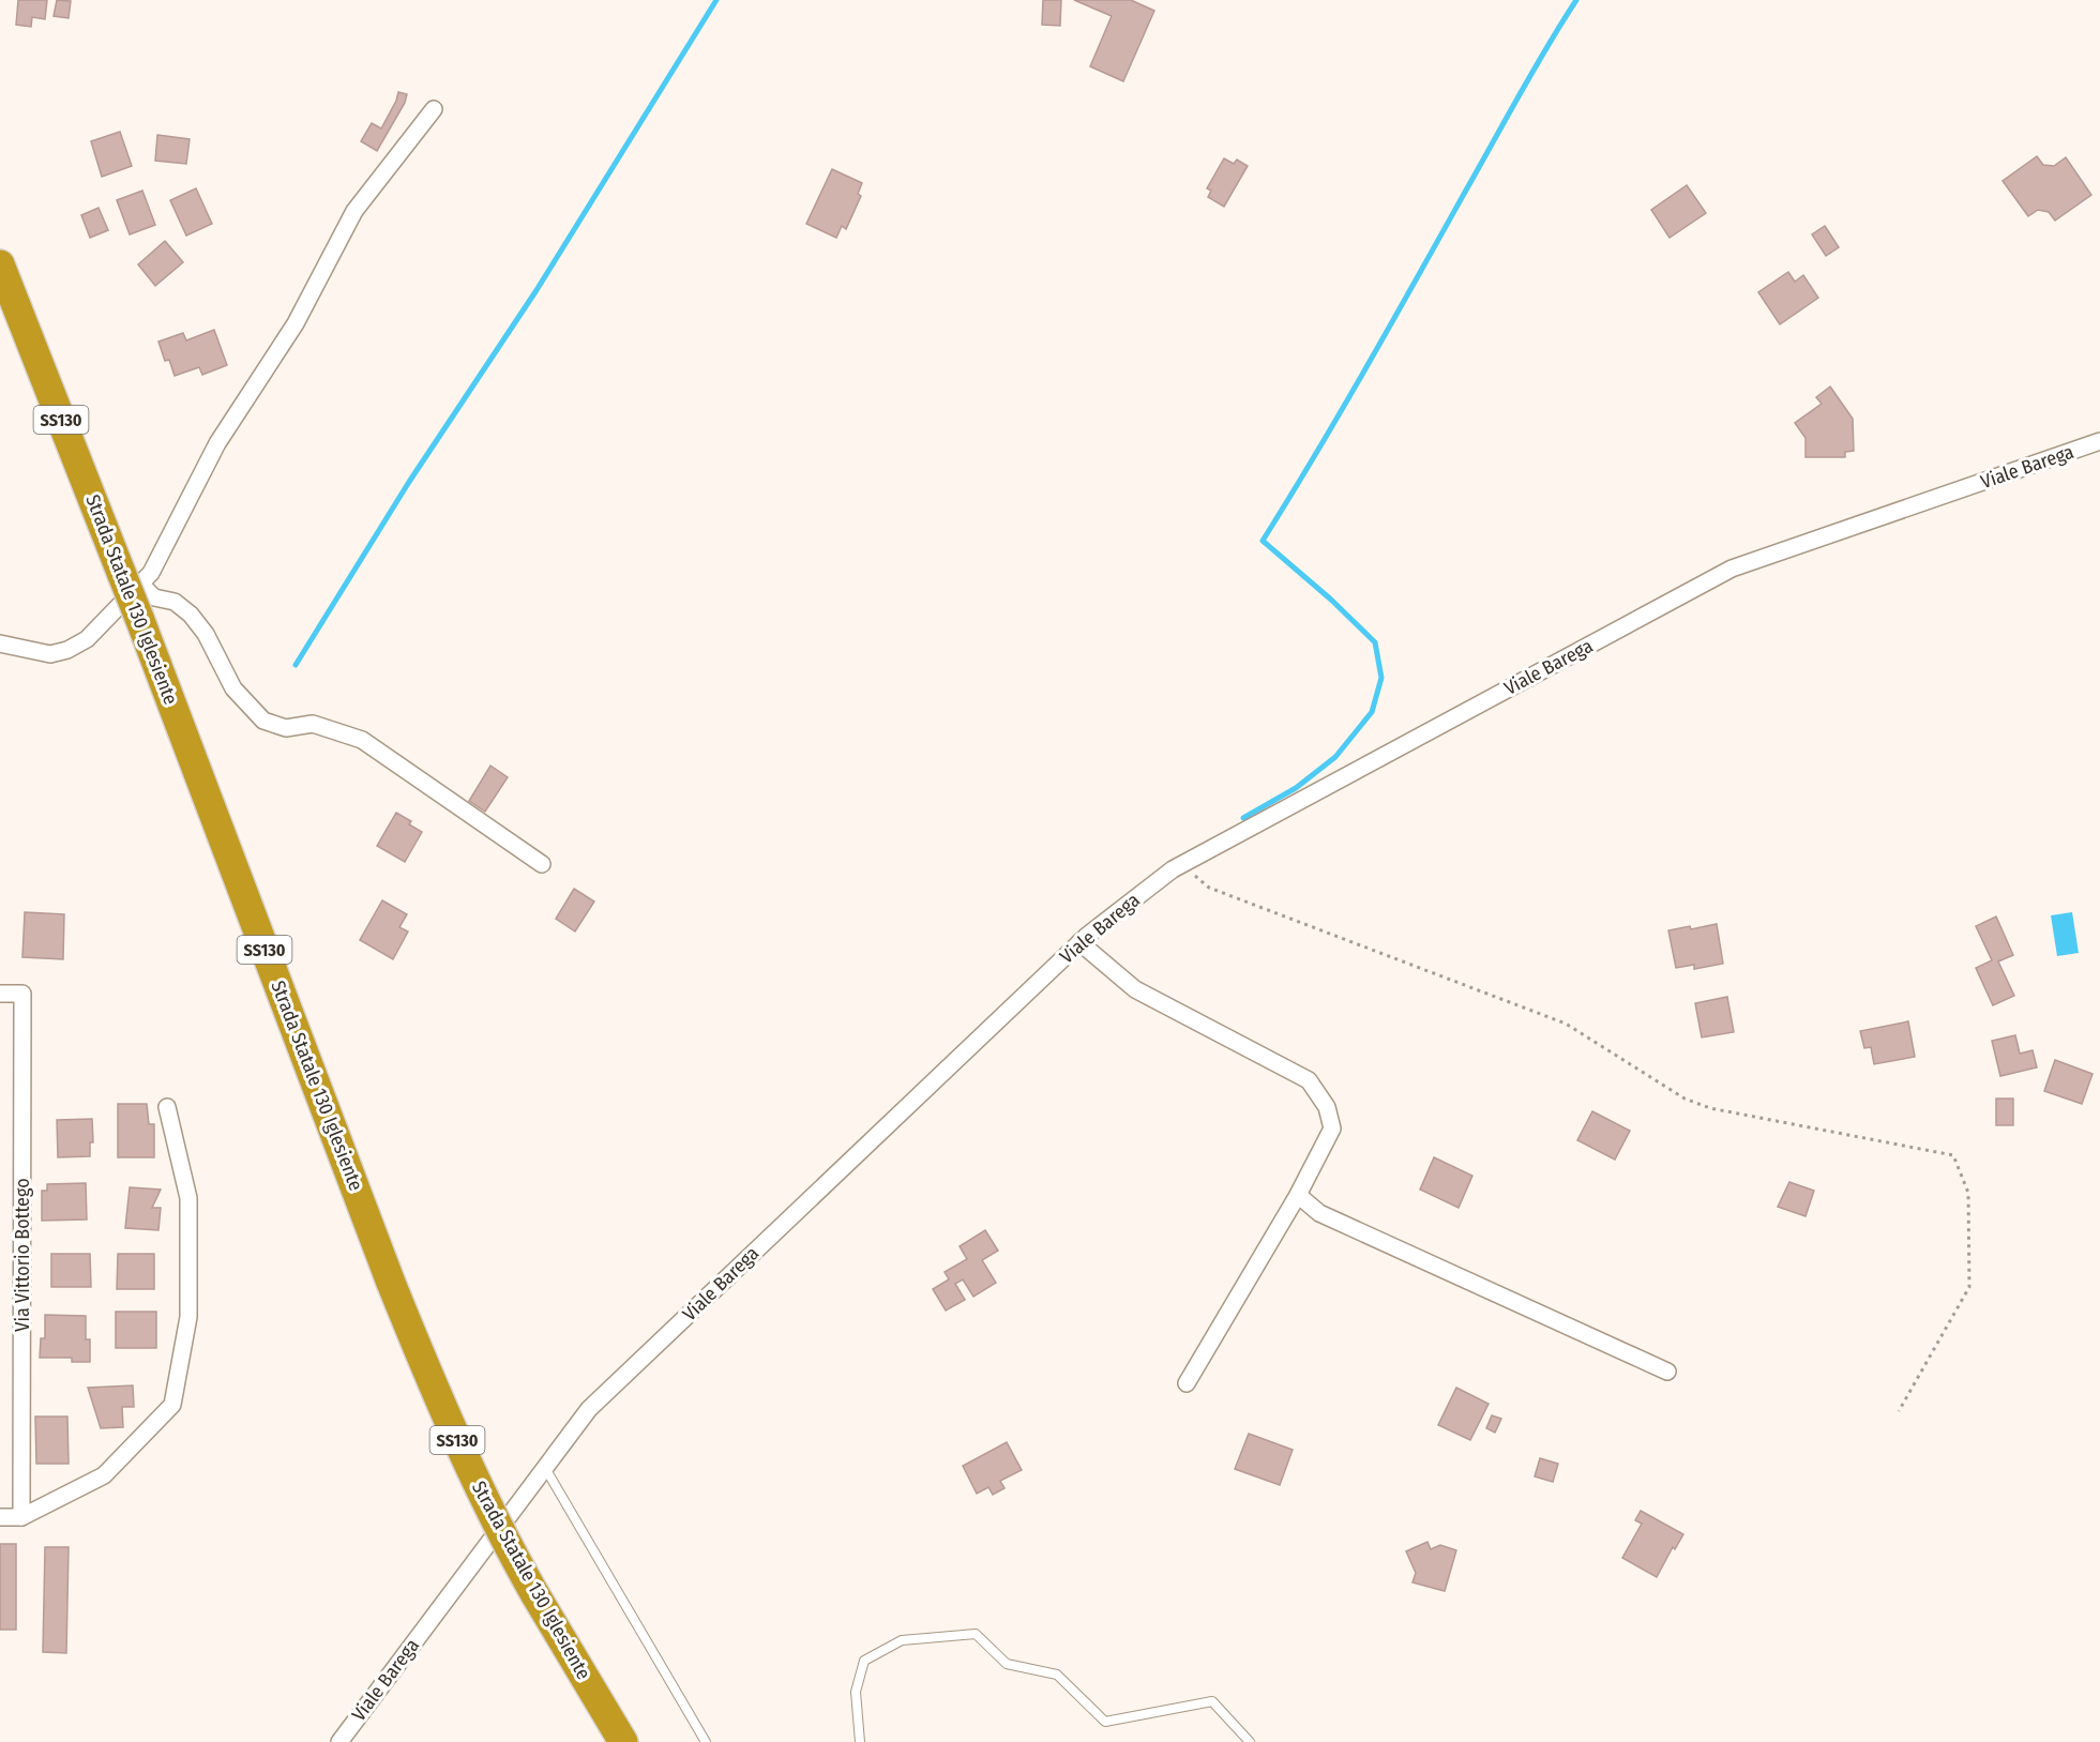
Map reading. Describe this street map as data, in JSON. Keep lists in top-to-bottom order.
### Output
{
  "streets": {
    "highway": ["SS130", "Strada Statale 130 Iglesiente"],
    "street": ["Viale Barega", "Via Vittorio Bottego"]
  }
}
